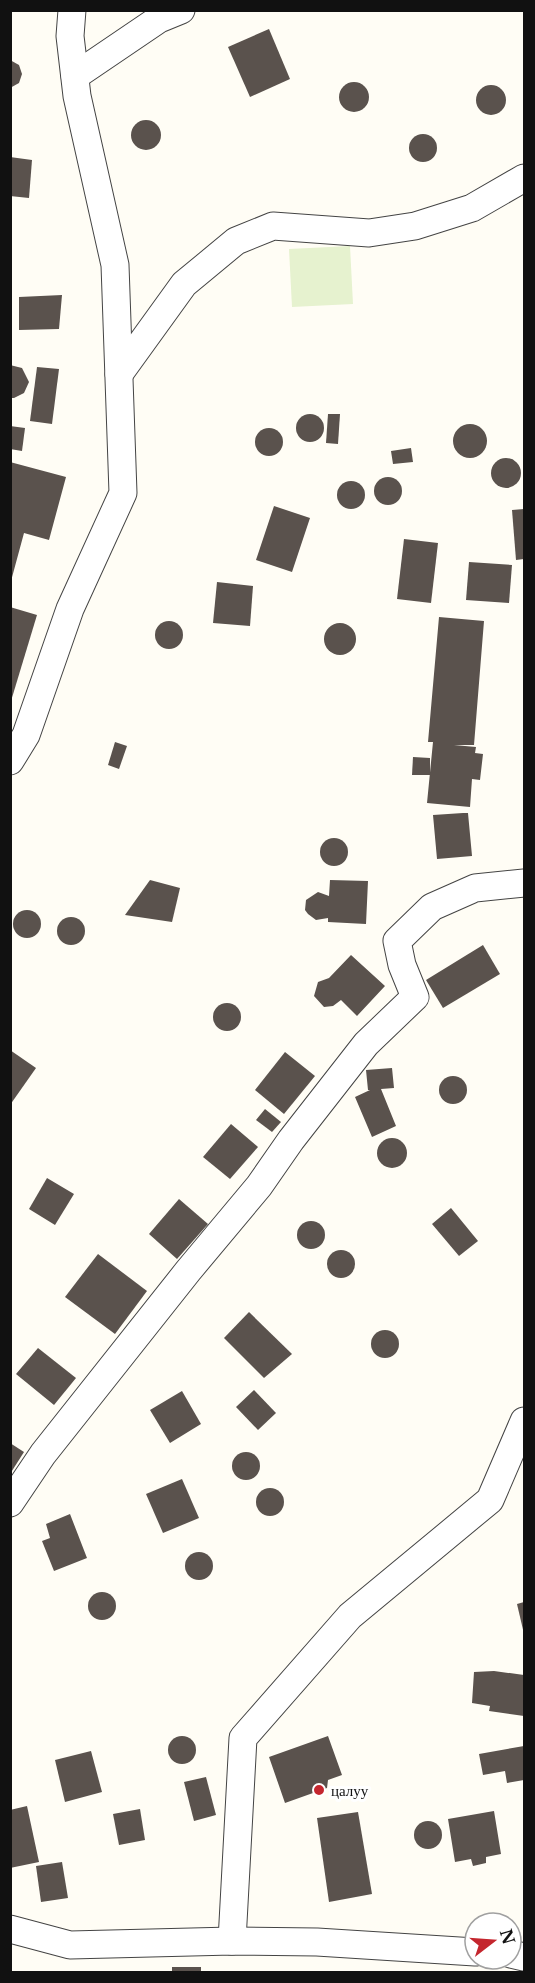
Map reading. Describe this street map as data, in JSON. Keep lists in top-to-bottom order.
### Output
{
  "places": ["цалуу"],
  "north": "right"
}
